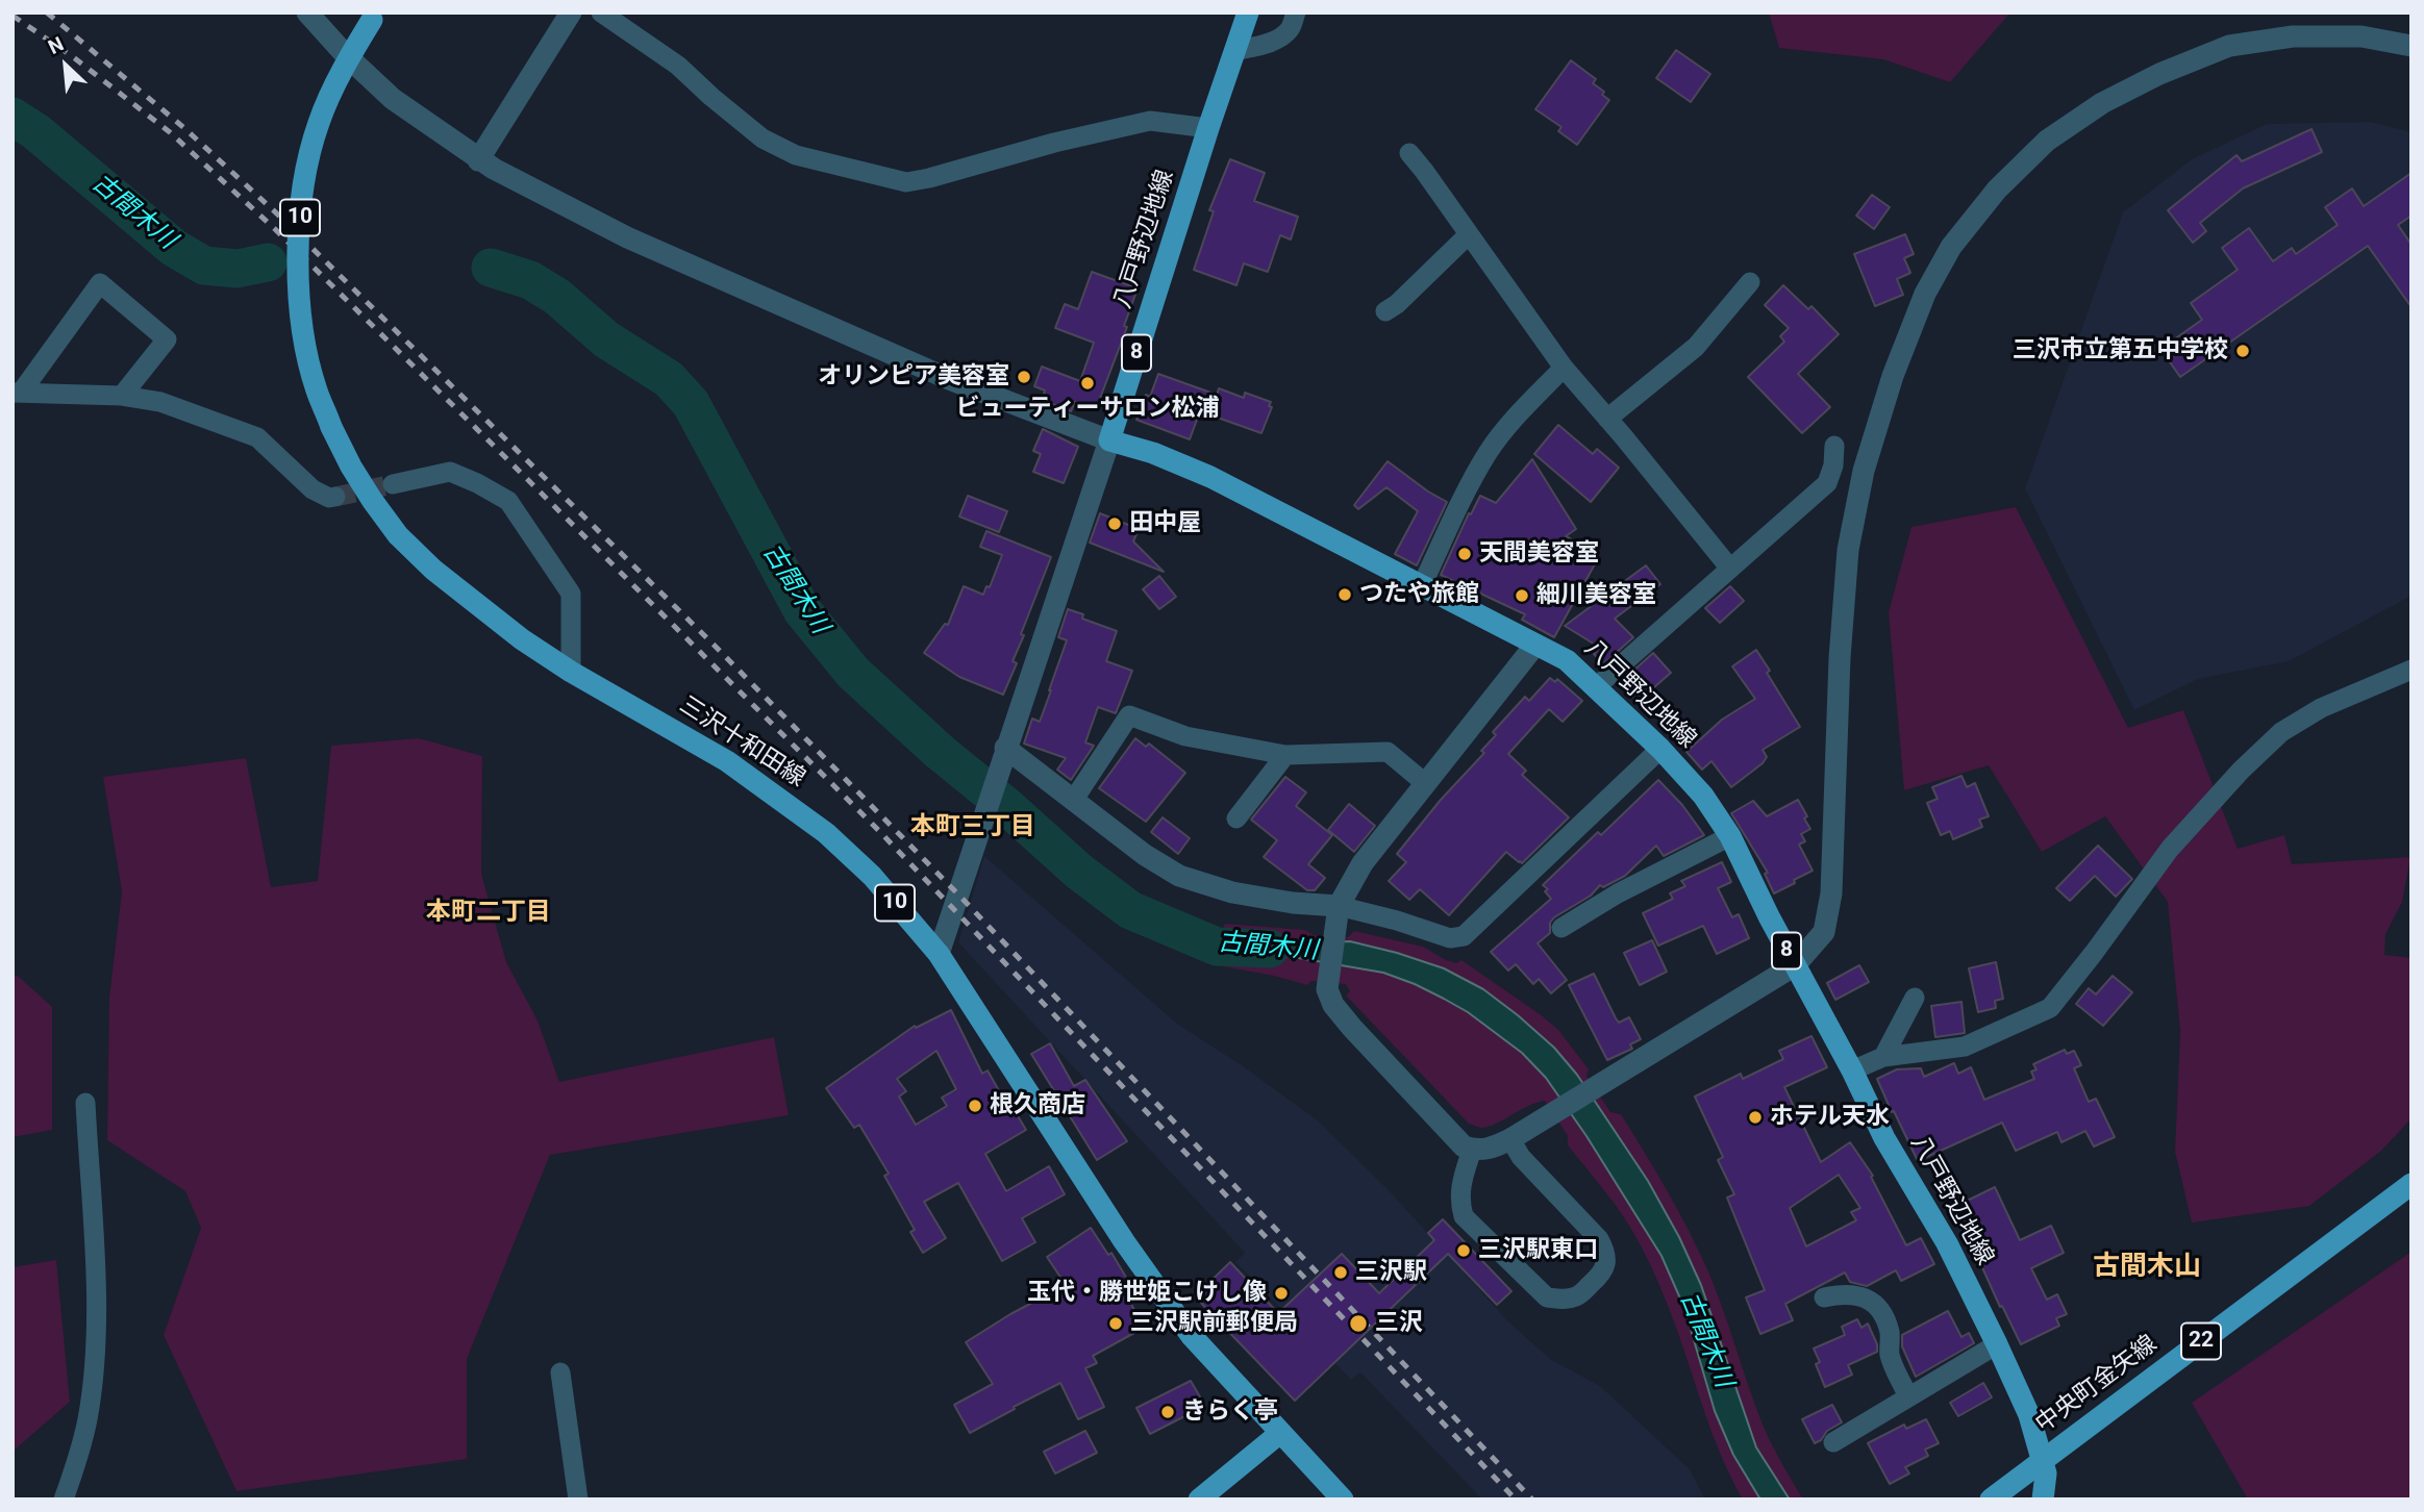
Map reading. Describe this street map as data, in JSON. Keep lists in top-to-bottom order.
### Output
{
  "streets": {
    "main road": [
      "10",
      "八戸野辺地線",
      "8",
      "三沢十和田線",
      "22",
      "中央町金矢線"
    ]
  },
  "districts": ["本町三丁目", "本町二丁目", "古間木山"],
  "water": ["古間木川"],
  "places": [
    "三沢市立第五中学校",
    "オリンピア美容室",
    "ビューティーサロン松浦",
    "田中屋",
    "天間美容室",
    "つたや旅館",
    "細川美容室",
    "根久商店",
    "ホテル天水",
    "三沢駅東口",
    "三沢駅",
    "玉代・勝世姫こけし像",
    "三沢駅前郵便局",
    "三沢",
    "きらく亭"
  ],
  "north": "top left"
}
